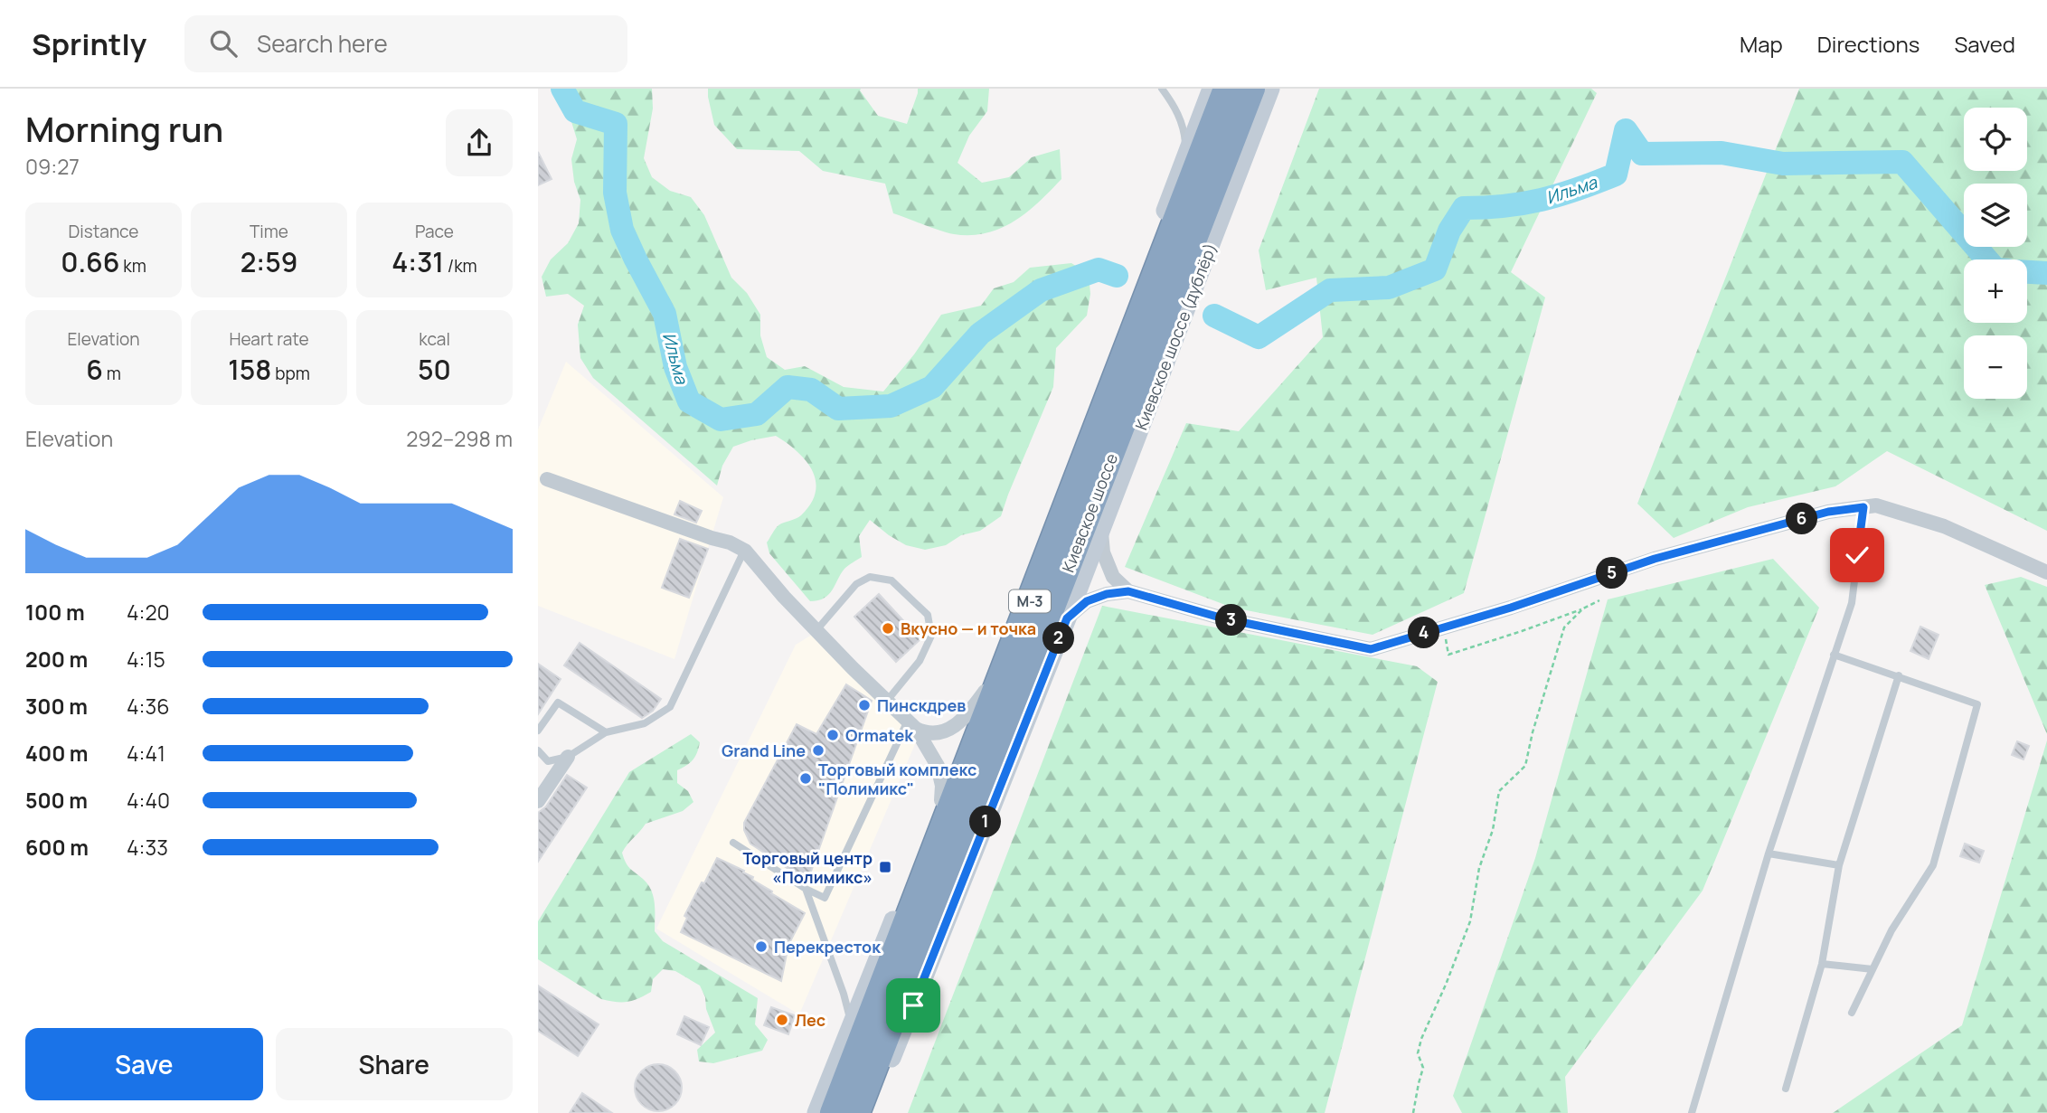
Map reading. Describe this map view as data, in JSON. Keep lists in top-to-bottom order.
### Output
{
  "streets": {
    "highway": ["Киевское шоссе", "М-3"],
    "main road": ["Киевское шоссе (дублёр)"]
  },
  "water": ["Ильма"],
  "places": {
    "other": [
      "Вкусно — и точка",
      "Пинскдрев",
      "Ormatek",
      "Grand Line",
      "Торговый комплекс \"Полимикс\"",
      "Перекресток",
      "Лес"
    ],
    "transit": ["Торговый центр «Полимикс»"]
  },
  "page": {
    "header": "Sprintly",
    "search": "Search here",
    "nav": ["Map", "Directions", "Saved"],
    "heading": ["Morning run", "09:27"],
    "map_buttons": ["+", "−"],
    "stats": [
      ["Distance", "0.66 km"],
      ["Time", "2:59"],
      ["Pace", "4:31 /km"],
      ["Elevation", "6 m"],
      ["Heart rate", "158 bpm"],
      ["kcal", "50"]
    ],
    "chart": ["Elevation", "292–298 m"],
    "pins": [
      "6",
      "5",
      "3",
      "4",
      "2",
      "1"
    ],
    "list": [
      {
        "name": "100 m",
        "note": "4:20"
      },
      {
        "name": "200 m",
        "note": "4:15"
      },
      {
        "name": "300 m",
        "note": "4:36"
      },
      {
        "name": "400 m",
        "note": "4:41"
      },
      {
        "name": "500 m",
        "note": "4:40"
      },
      {
        "name": "600 m",
        "note": "4:33"
      }
    ],
    "buttons": ["Save", "Share"]
  }
}
